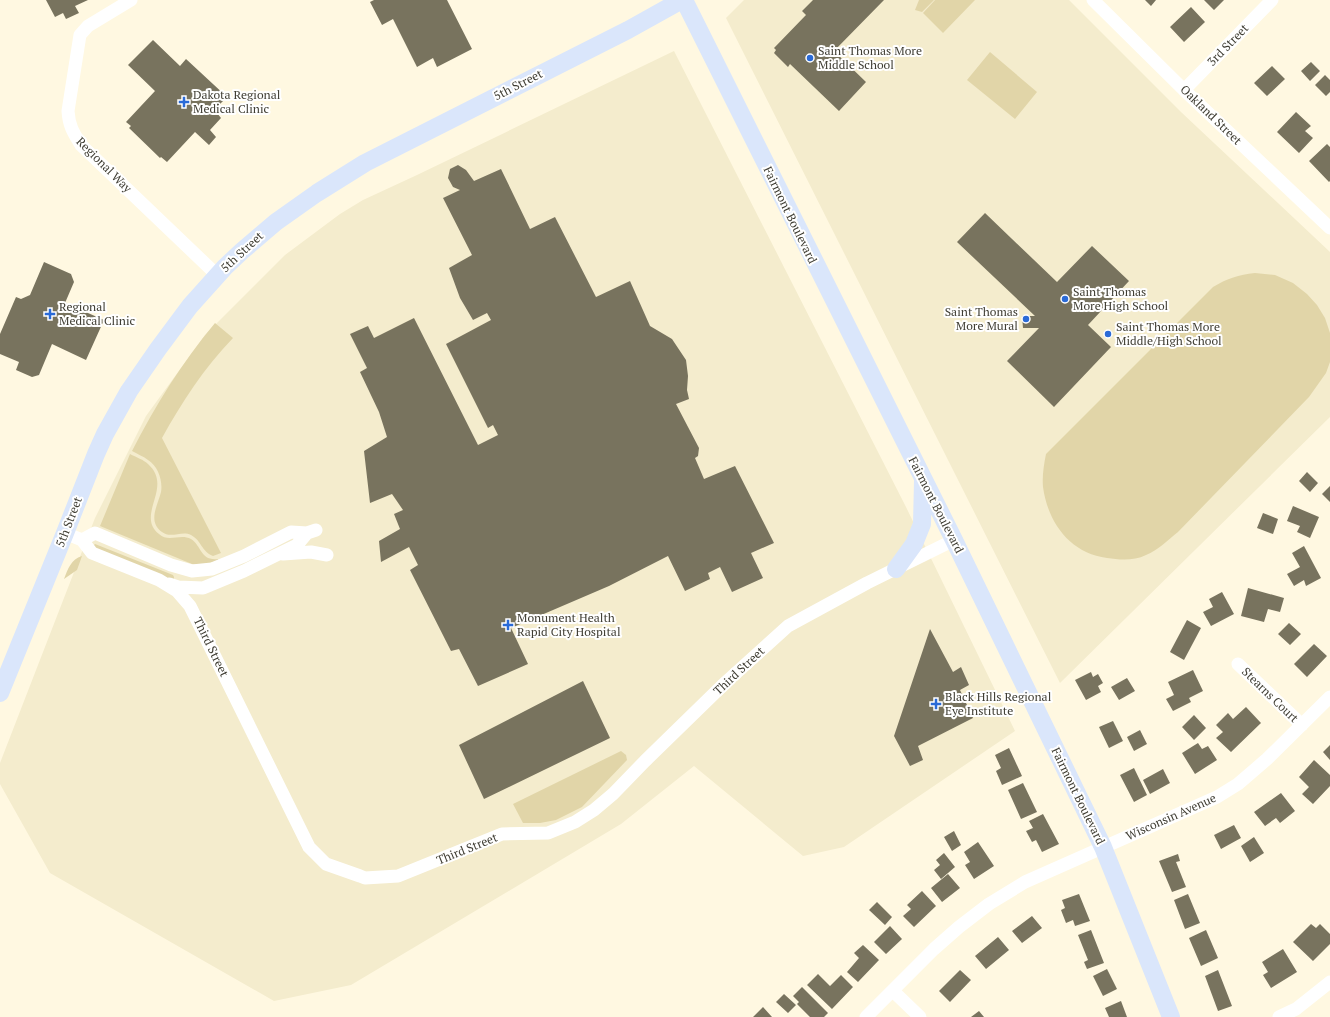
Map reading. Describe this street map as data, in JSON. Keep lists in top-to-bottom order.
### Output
{
  "streets": {
    "street": [
      "3rd Street",
      "5th Street",
      "Oakland Street",
      "Regional Way",
      "Fairmont Boulevard",
      "Third Street",
      "Stearns Court",
      "Wisconsin Avenue"
    ]
  },
  "crossings": [
    ["3rd Street", "Oakland Street"],
    ["5th Street", "Regional Way"],
    ["5th Street", "Fairmont Boulevard"],
    ["5th Street", "Third Street"],
    ["Fairmont Boulevard", "Third Street"],
    ["Fairmont Boulevard", "Wisconsin Avenue"],
    ["Stearns Court", "Wisconsin Avenue"]
  ],
  "places": {
    "other": [
      "Saint Thomas More Middle School",
      "Saint Thomas More High School",
      "Saint Thomas More Mural",
      "Saint Thomas More Middle/High School"
    ],
    "health": [
      "Dakota Regional Medical Clinic",
      "Regional Medical Clinic",
      "Monument Health Rapid City Hospital",
      "Black Hills Regional Eye Institute"
    ]
  }
}
